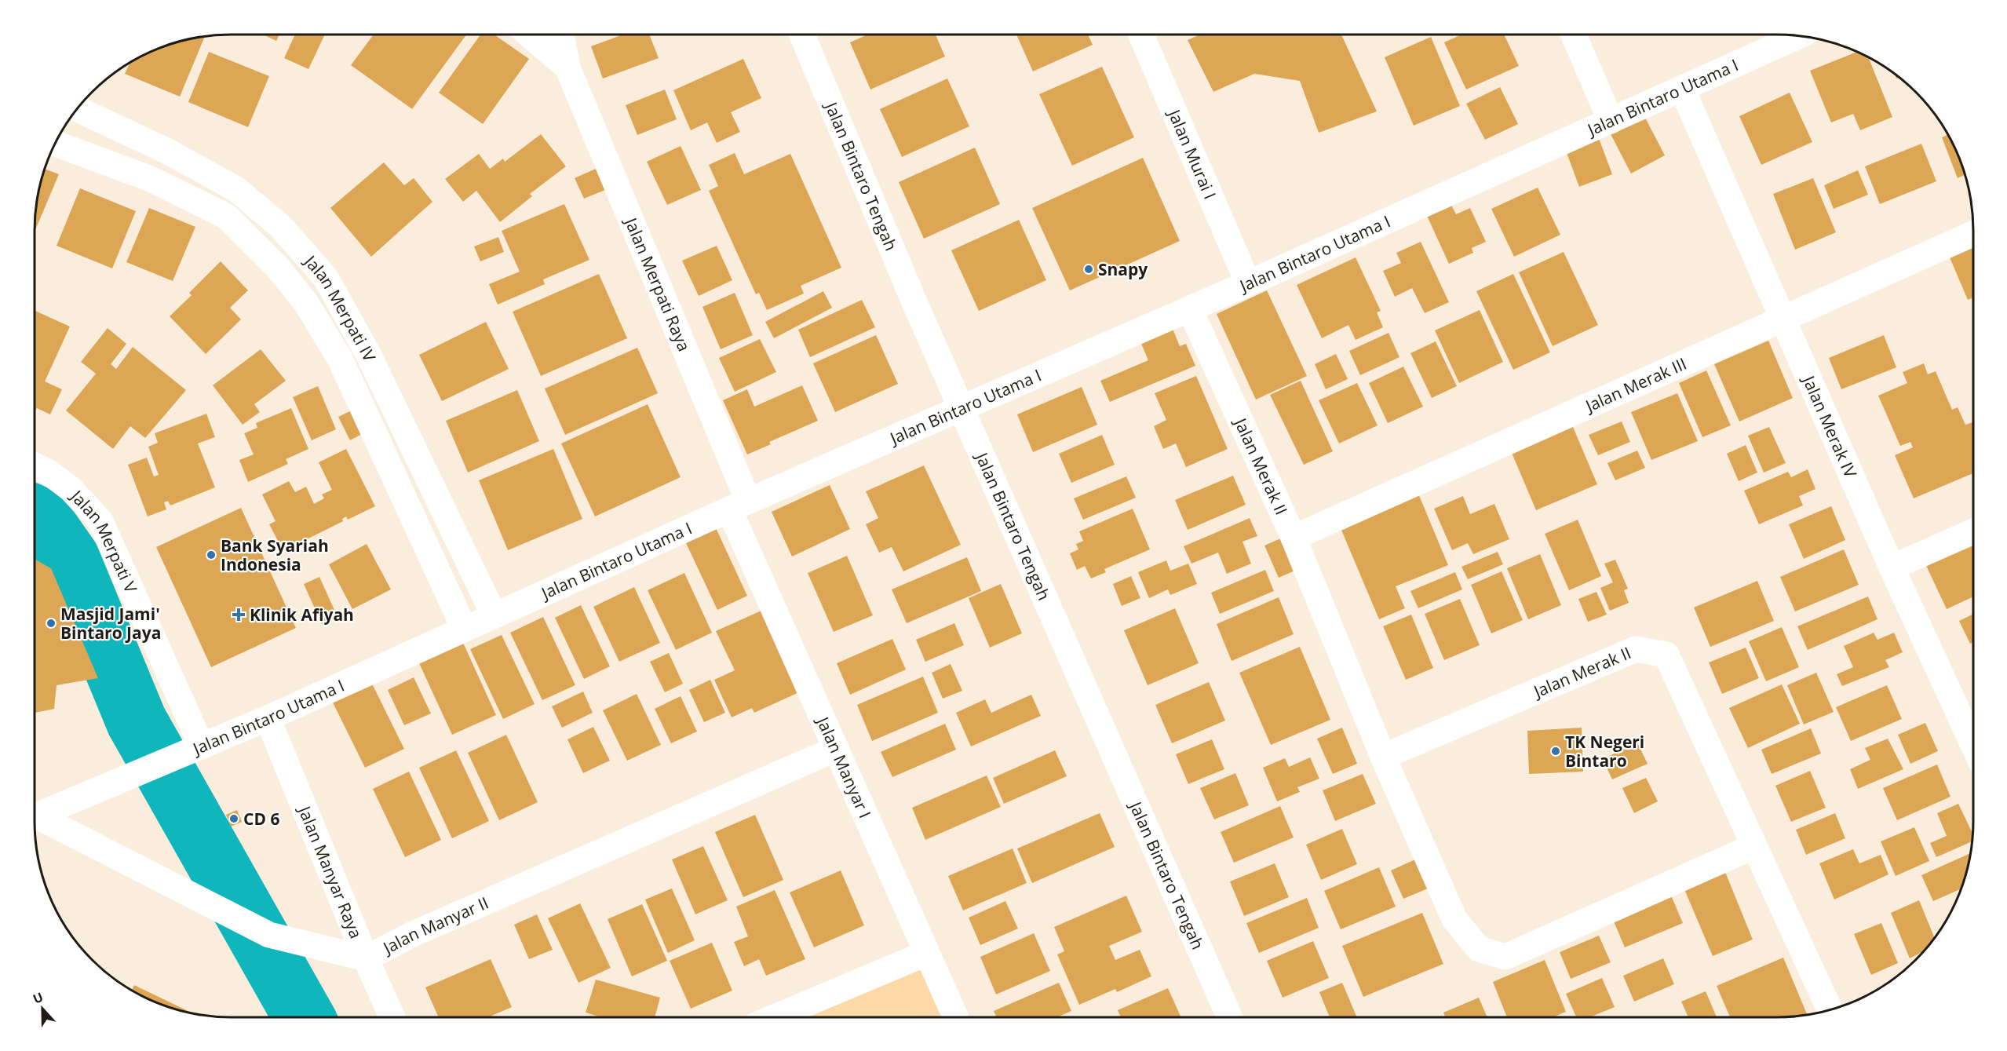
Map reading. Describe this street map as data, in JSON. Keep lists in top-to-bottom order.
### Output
{
  "streets": {
    "street": [
      "Jalan Bintaro Utama I",
      "Jalan Murai I",
      "Jalan Bintaro Tengah",
      "Jalan Merpati Raya",
      "Jalan Merpati IV",
      "Jalan Merak III",
      "Jalan Merak IV",
      "Jalan Merak II",
      "Jalan Merpati V",
      "Jalan Manyar I",
      "Jalan Manyar Raya",
      "Jalan Manyar II"
    ]
  },
  "crossings": [
    ["Jalan Bintaro Utama I", "Jalan Murai I"],
    ["Jalan Bintaro Utama I", "Jalan Bintaro Tengah"],
    ["Jalan Bintaro Utama I", "Jalan Merpati Raya"],
    ["Jalan Bintaro Utama I", "Jalan Merpati IV"],
    ["Jalan Bintaro Utama I", "Jalan Merak IV"],
    ["Jalan Bintaro Utama I", "Jalan Merak II"],
    ["Jalan Bintaro Utama I", "Jalan Merpati V"],
    ["Jalan Bintaro Utama I", "Jalan Manyar I"],
    ["Jalan Bintaro Utama I", "Jalan Manyar Raya"],
    ["Jalan Merpati Raya", "Jalan Manyar I"],
    ["Jalan Merak III", "Jalan Merak IV"],
    ["Jalan Merak III", "Jalan Merak II"],
    ["Jalan Manyar I", "Jalan Manyar II"],
    ["Jalan Manyar Raya", "Jalan Manyar II"]
  ],
  "places": {
    "other": [
      "Snapy",
      "Bank Syariah Indonesia",
      "Masjid Jami' Bintaro Jaya",
      "TK Negeri Bintaro",
      "CD 6"
    ],
    "health": ["Klinik Afiyah"]
  },
  "north": "top"
}
